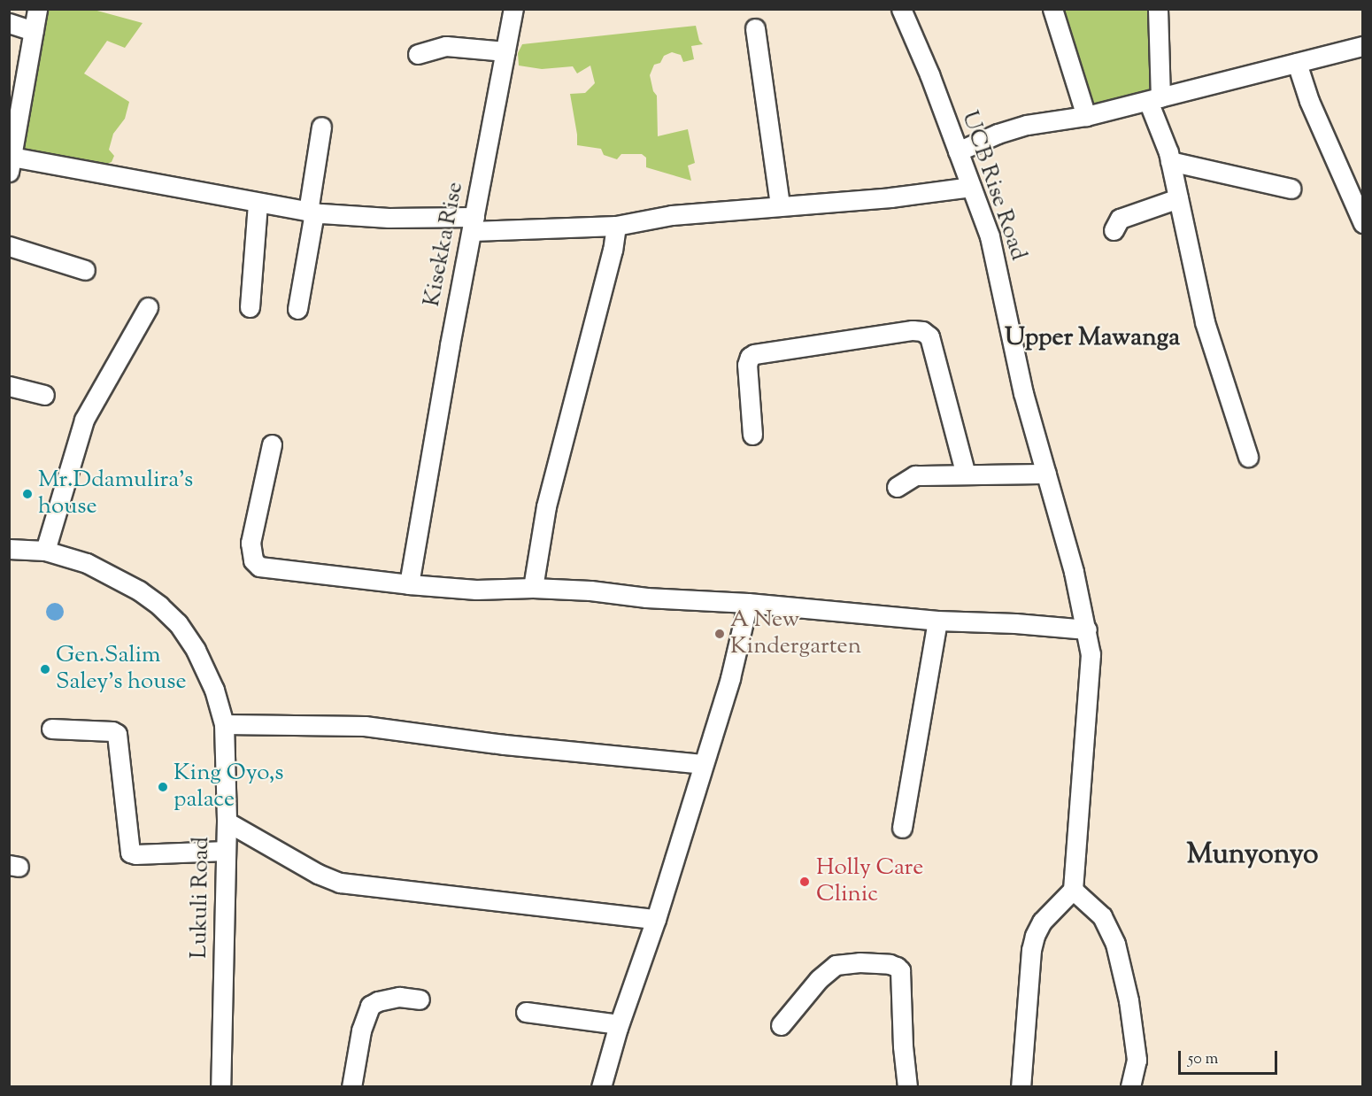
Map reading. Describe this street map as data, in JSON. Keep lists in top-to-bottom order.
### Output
{
  "streets": {
    "street": ["UCB Rise Road", "Kisekka Rise", "Lukuli Road"]
  },
  "districts": ["Upper Mawanga", "Munyonyo"],
  "places": [
    "Mr.Ddamulira's house",
    "A New Kindergarten",
    "Gen.Salim Saley's house",
    "King Oyo,s palace",
    "Holly Care Clinic"
  ],
  "scale_bar": "50 m"
}
